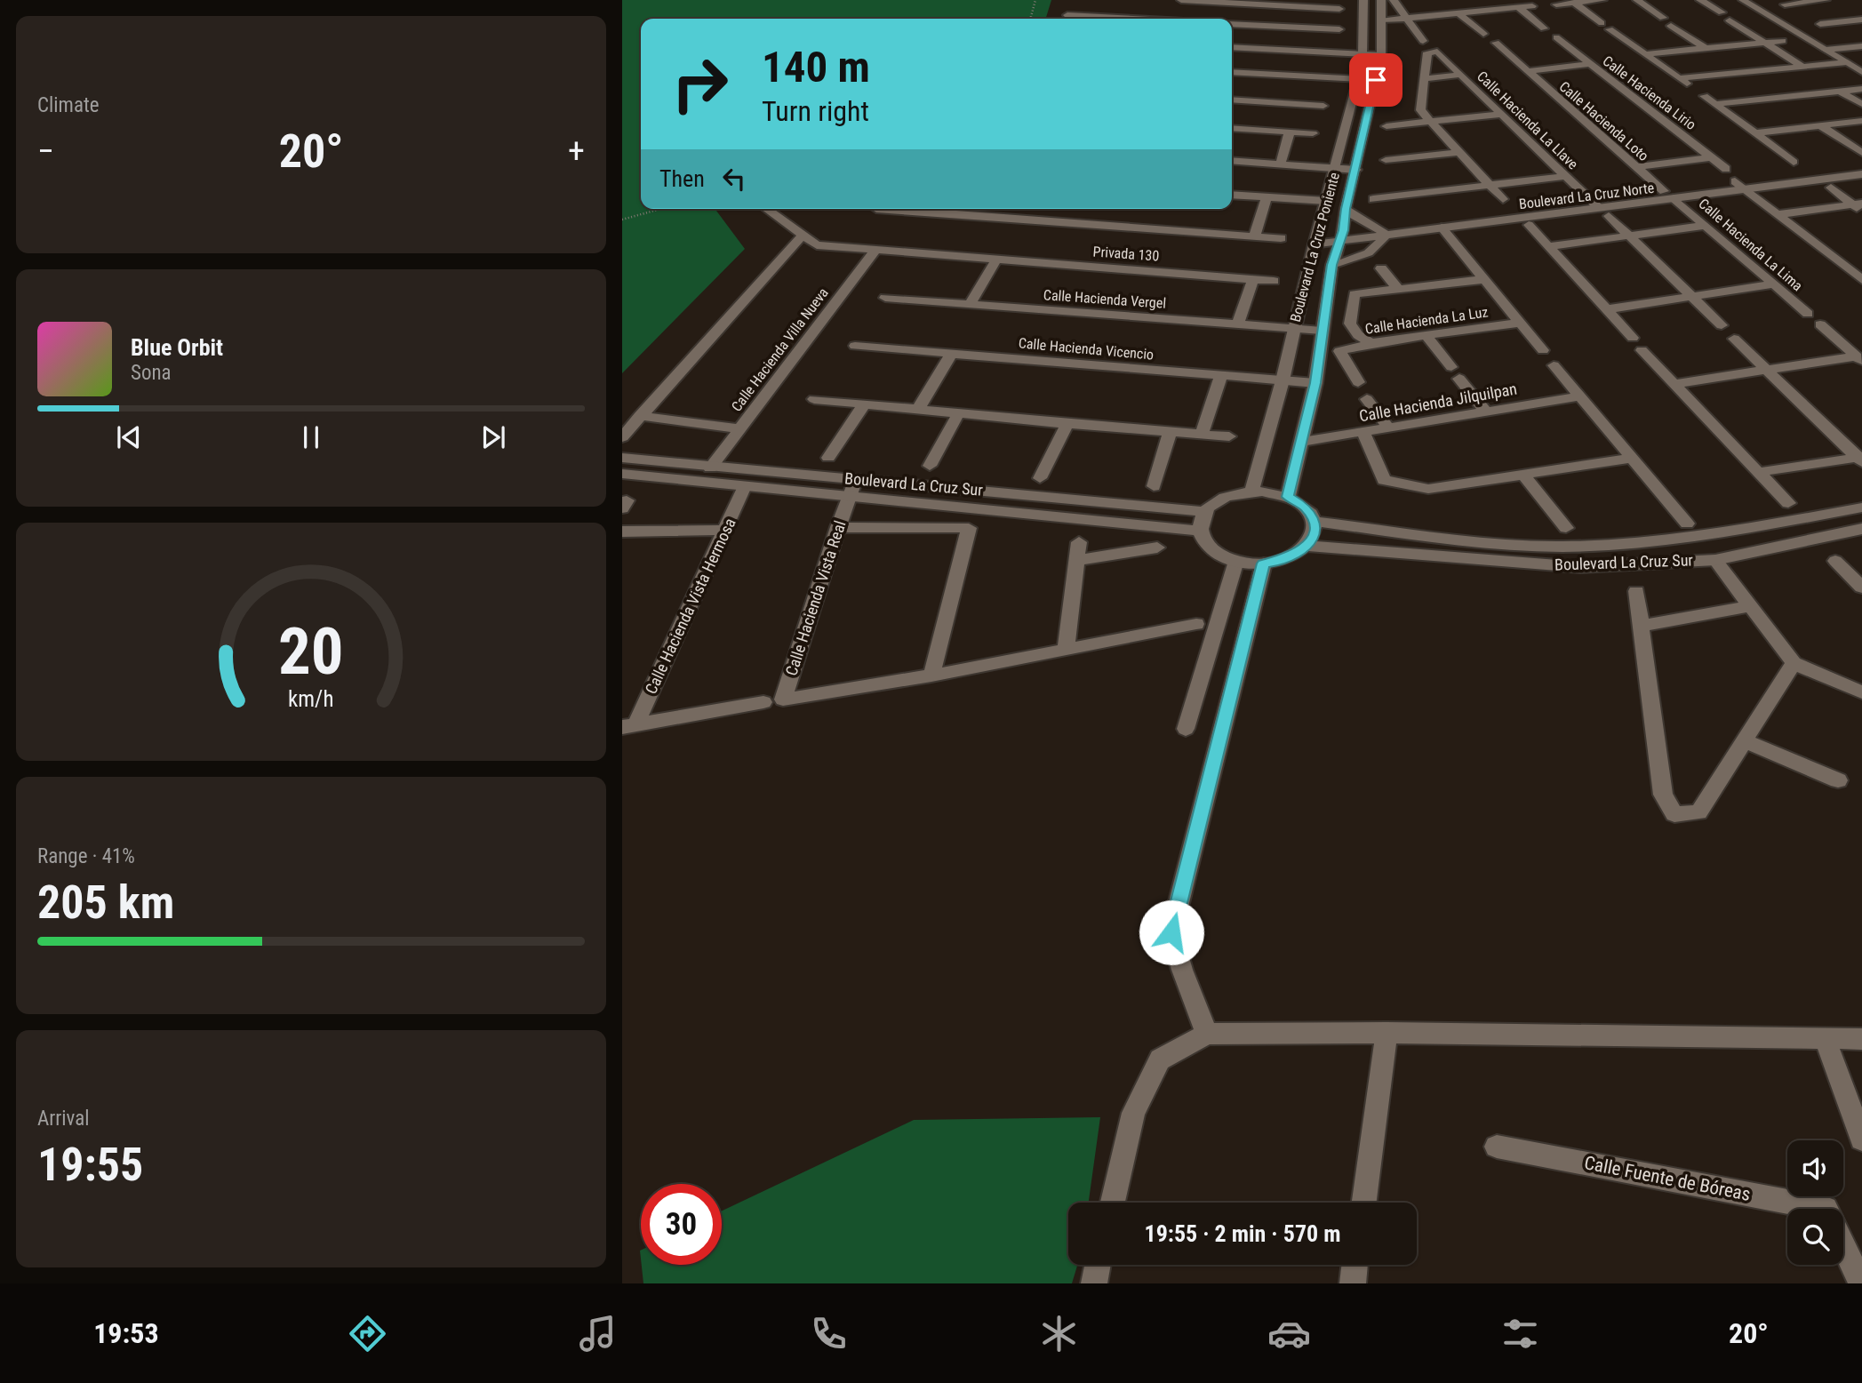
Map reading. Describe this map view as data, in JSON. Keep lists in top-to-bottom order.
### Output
{
  "streets": {
    "street": [
      "Calle Hacienda Lirio",
      "Calle Hacienda La Llave",
      "Calle Hacienda Loto",
      "Boulevard La Cruz Norte",
      "Calle Hacienda La Lima",
      "Boulevard La Cruz Poniente",
      "Privada 130",
      "Calle Hacienda Vergel",
      "Calle Hacienda La Luz",
      "Calle Hacienda Vicencio",
      "Calle Hacienda Villa Nueva",
      "Calle Hacienda Jilquilpan",
      "Boulevard La Cruz Sur",
      "Calle Hacienda Vista Real",
      "Calle Hacienda Vista Hermosa",
      "Calle Fuente de Bóreas"
    ]
  },
  "crossings": [
    ["Calle Hacienda Lirio", "Calle Hacienda Loto"],
    ["Calle Hacienda La Llave", "Boulevard La Cruz Norte"],
    ["Calle Hacienda Loto", "Boulevard La Cruz Norte"],
    ["Calle Hacienda Loto", "Calle Hacienda La Lima"],
    ["Boulevard La Cruz Norte", "Calle Hacienda La Lima"],
    ["Boulevard La Cruz Norte", "Boulevard La Cruz Poniente"],
    ["Boulevard La Cruz Poniente", "Calle Hacienda Vergel"],
    ["Boulevard La Cruz Poniente", "Calle Hacienda Vicencio"],
    ["Boulevard La Cruz Poniente", "Calle Hacienda Jilquilpan"],
    ["Boulevard La Cruz Poniente", "Boulevard La Cruz Sur"],
    ["Calle Hacienda Villa Nueva", "Boulevard La Cruz Sur"],
    ["Boulevard La Cruz Sur", "Calle Hacienda Vista Real"],
    ["Boulevard La Cruz Sur", "Calle Hacienda Vista Hermosa"]
  ],
  "page": {
    "tile": [
      "Climate",
      ["Range · 41%", "205 km"],
      ["Arrival", "19:55"]
    ],
    "turn": ["140 m", "Turn right"],
    "heat": ["−", "20°", "+"],
    "then": "Then",
    "song": ["Blue Orbit", "Sona"],
    "limit": "30",
    "trip": "19:55 · 2 min · 570 m",
    "tabs": ["19:53", "20°"],
    "gauge": ["20", "km/h"]
  }
}
